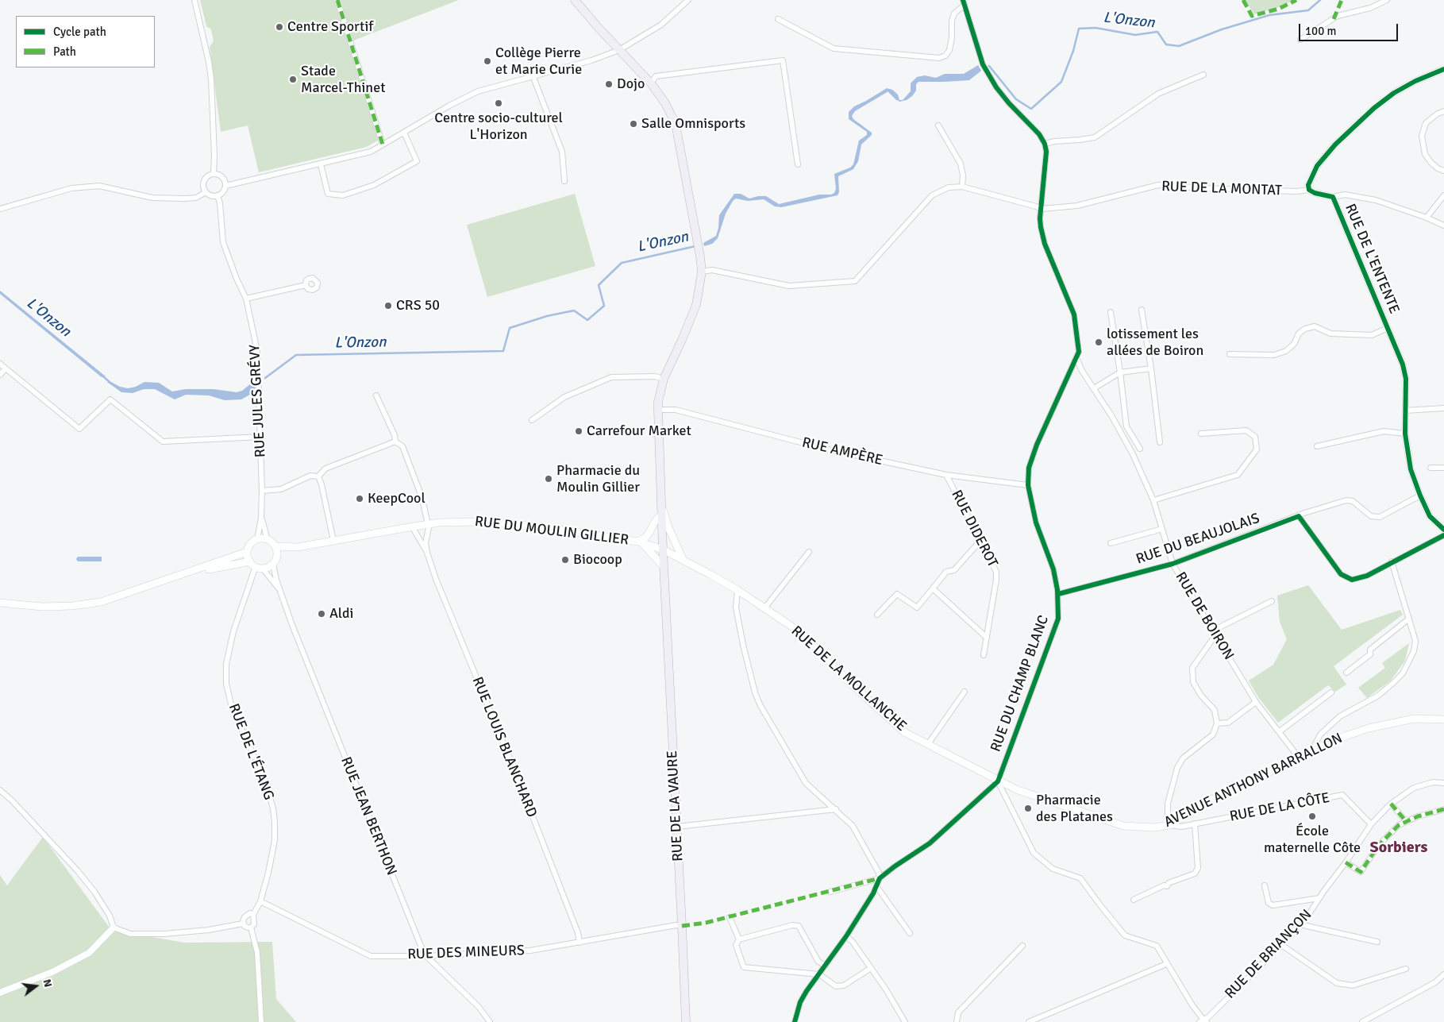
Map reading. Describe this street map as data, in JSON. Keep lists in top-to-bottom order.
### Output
{
  "streets": {
    "main road": [
      "RUE DU MOULIN GILLIER",
      "RUE DE LA MOLLANCHE",
      "AVENUE ANTHONY BARRALLON",
      "RUE DE LA VAURE"
    ],
    "street": [
      "RUE DE LA MONTAT",
      "RUE DE L'ENTENTE",
      "RUE JULES GRÉVY",
      "RUE AMPÈRE",
      "RUE DIDEROT",
      "RUE DU BEAUJOLAIS",
      "RUE DE BOIRON",
      "RUE DU CHAMP BLANC",
      "RUE LOUIS BLANCHARD",
      "RUE DE L'ÉTANG",
      "RUE DE LA CÔTE",
      "RUE JEAN BERTHON",
      "RUE DES MINEURS",
      "RUE DE BRIANÇON"
    ]
  },
  "crossings": [
    ["RUE DE LA MONTAT", "RUE DE L'ENTENTE"],
    ["RUE DE LA MONTAT", "RUE DU CHAMP BLANC"],
    ["RUE DE L'ENTENTE", "RUE DU BEAUJOLAIS"],
    ["RUE AMPÈRE", "RUE DIDEROT"],
    ["RUE AMPÈRE", "RUE DU CHAMP BLANC"],
    ["RUE DU MOULIN GILLIER", "RUE DE LA MOLLANCHE"],
    ["RUE DU MOULIN GILLIER", "RUE LOUIS BLANCHARD"],
    ["RUE DU MOULIN GILLIER", "RUE DE LA VAURE"],
    ["RUE DU BEAUJOLAIS", "RUE DE BOIRON"],
    ["RUE DU BEAUJOLAIS", "RUE DU CHAMP BLANC"],
    ["RUE DE BOIRON", "RUE DU CHAMP BLANC"],
    ["RUE DE BOIRON", "AVENUE ANTHONY BARRALLON"],
    ["RUE DE LA MOLLANCHE", "RUE DU CHAMP BLANC"],
    ["RUE DE LA MOLLANCHE", "AVENUE ANTHONY BARRALLON"],
    ["RUE DU CHAMP BLANC", "AVENUE ANTHONY BARRALLON"],
    ["RUE LOUIS BLANCHARD", "RUE DES MINEURS"],
    ["RUE DE L'ÉTANG", "RUE DES MINEURS"],
    ["AVENUE ANTHONY BARRALLON", "RUE DE LA CÔTE"],
    ["RUE DE LA VAURE", "RUE DES MINEURS"],
    ["RUE DE LA CÔTE", "RUE DE BRIANÇON"],
    ["RUE JEAN BERTHON", "RUE DES MINEURS"]
  ],
  "districts": ["Sorbiers"],
  "water": ["L'Onzon"],
  "places": [
    "Centre Sportif",
    "Collège Pierre et Marie Curie",
    "Stade Marcel-Thinet",
    "Dojo",
    "Centre socio-culturel L'Horizon",
    "Salle Omnisports",
    "CRS 50",
    "lotissement les allées de Boiron",
    "Carrefour Market",
    "Pharmacie du Moulin Gillier",
    "KeepCool",
    "Biocoop",
    "Aldi",
    "Pharmacie des Platanes",
    "École maternelle Côte"
  ],
  "legend": ["Cycle path", "Path"],
  "scale_bar": "100 m",
  "north": "right"
}
